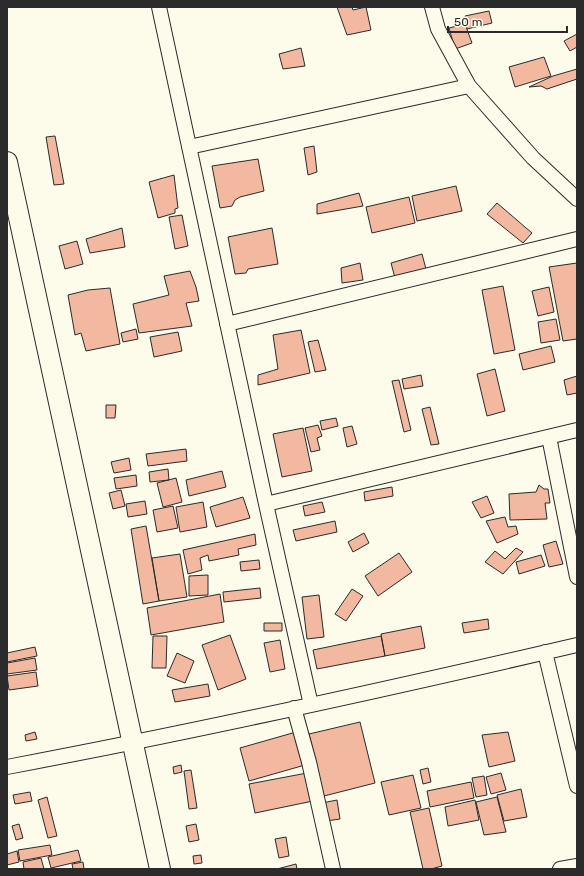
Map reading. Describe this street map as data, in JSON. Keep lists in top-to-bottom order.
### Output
{
  "scale_bar": "50 m"
}
